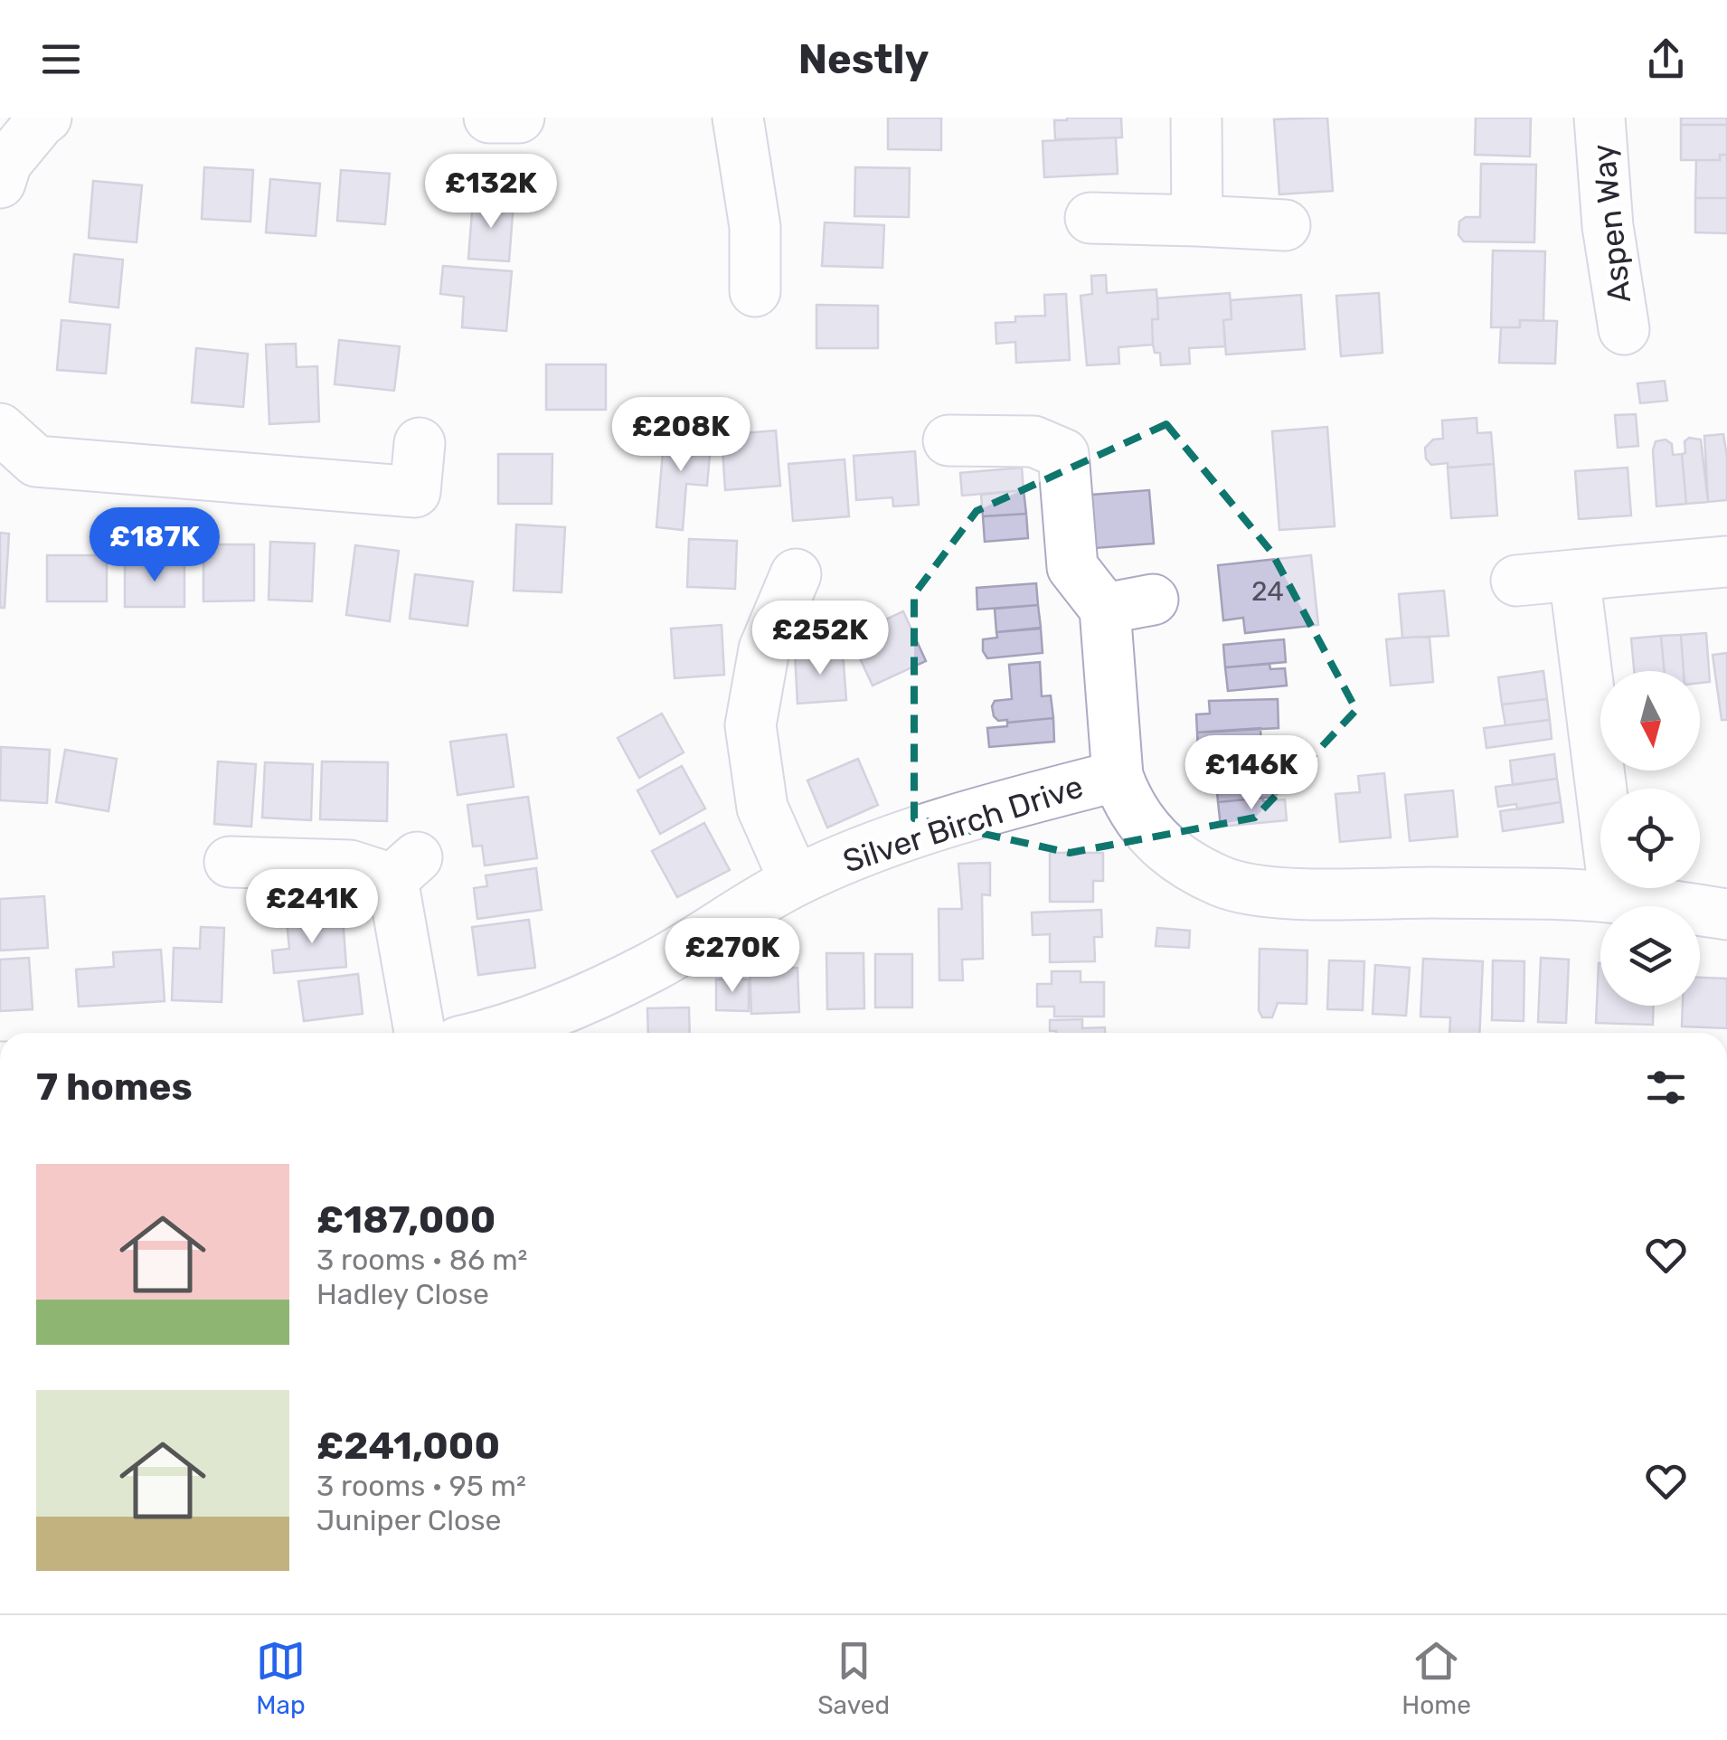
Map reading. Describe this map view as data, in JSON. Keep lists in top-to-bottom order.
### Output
{
  "streets": {
    "street": ["Aspen Way", "Silver Birch Drive"]
  },
  "house_numbers": ["24"],
  "north": "bottom",
  "page": {
    "header": "Nestly",
    "price": [
      "£132K",
      "£208K",
      "£187K",
      "£252K",
      "£146K",
      "£241K",
      "£270K"
    ],
    "heading": "7 homes",
    "list": [
      {
        "name": "£187,000",
        "note": "3 rooms · 86 m² · Hadley Close"
      },
      {
        "name": "£241,000",
        "note": "3 rooms · 95 m² · Juniper Close"
      }
    ],
    "tabs": ["Map", "Saved", "Home"]
  }
}
